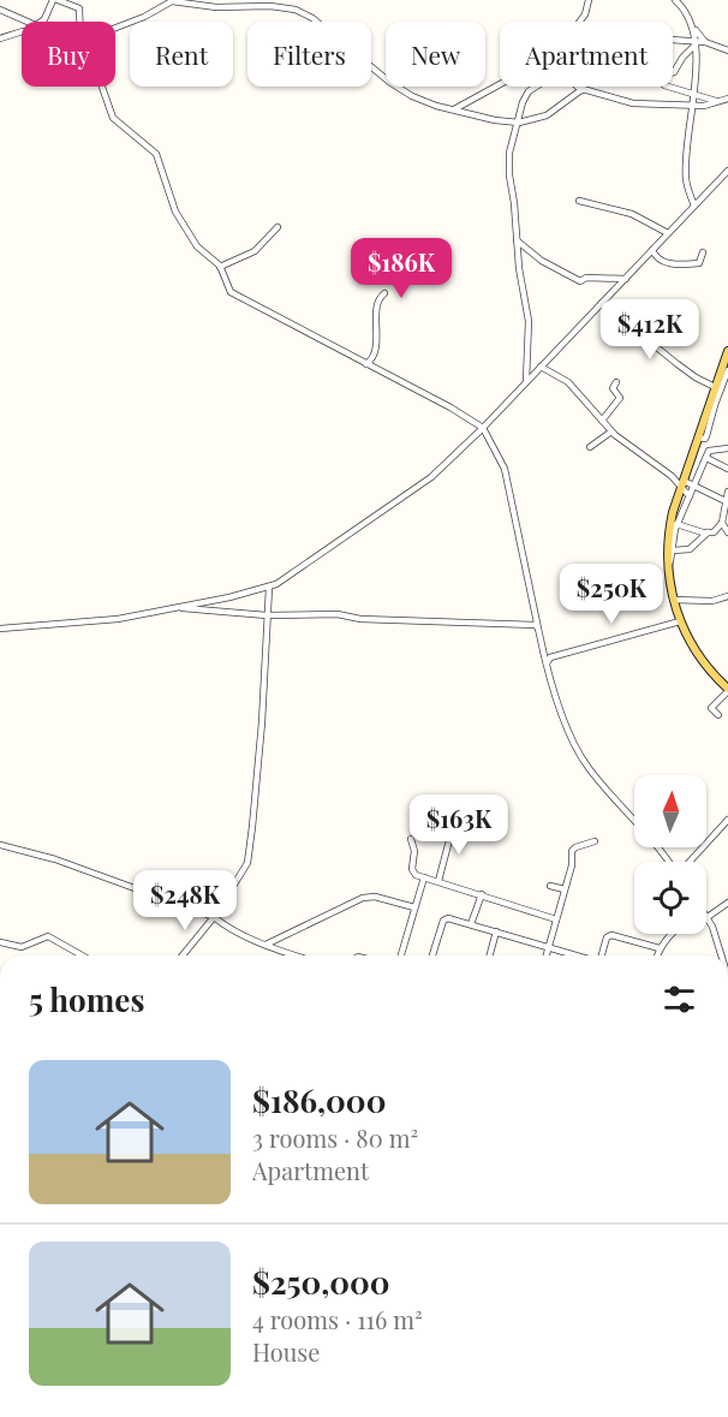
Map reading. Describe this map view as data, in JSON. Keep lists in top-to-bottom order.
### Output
{
  "north": "top",
  "page": {
    "chip": [
      "Buy",
      "Rent",
      "Filters",
      "New",
      "Apartment"
    ],
    "price": [
      "$186K",
      "$412K",
      "$250K",
      "$163K",
      "$248K"
    ],
    "heading": "5 homes",
    "list": [
      {
        "name": "$186,000",
        "note": "3 rooms · 80 m² · Apartment"
      },
      {
        "name": "$250,000",
        "note": "4 rooms · 116 m² · House"
      }
    ]
  }
}
